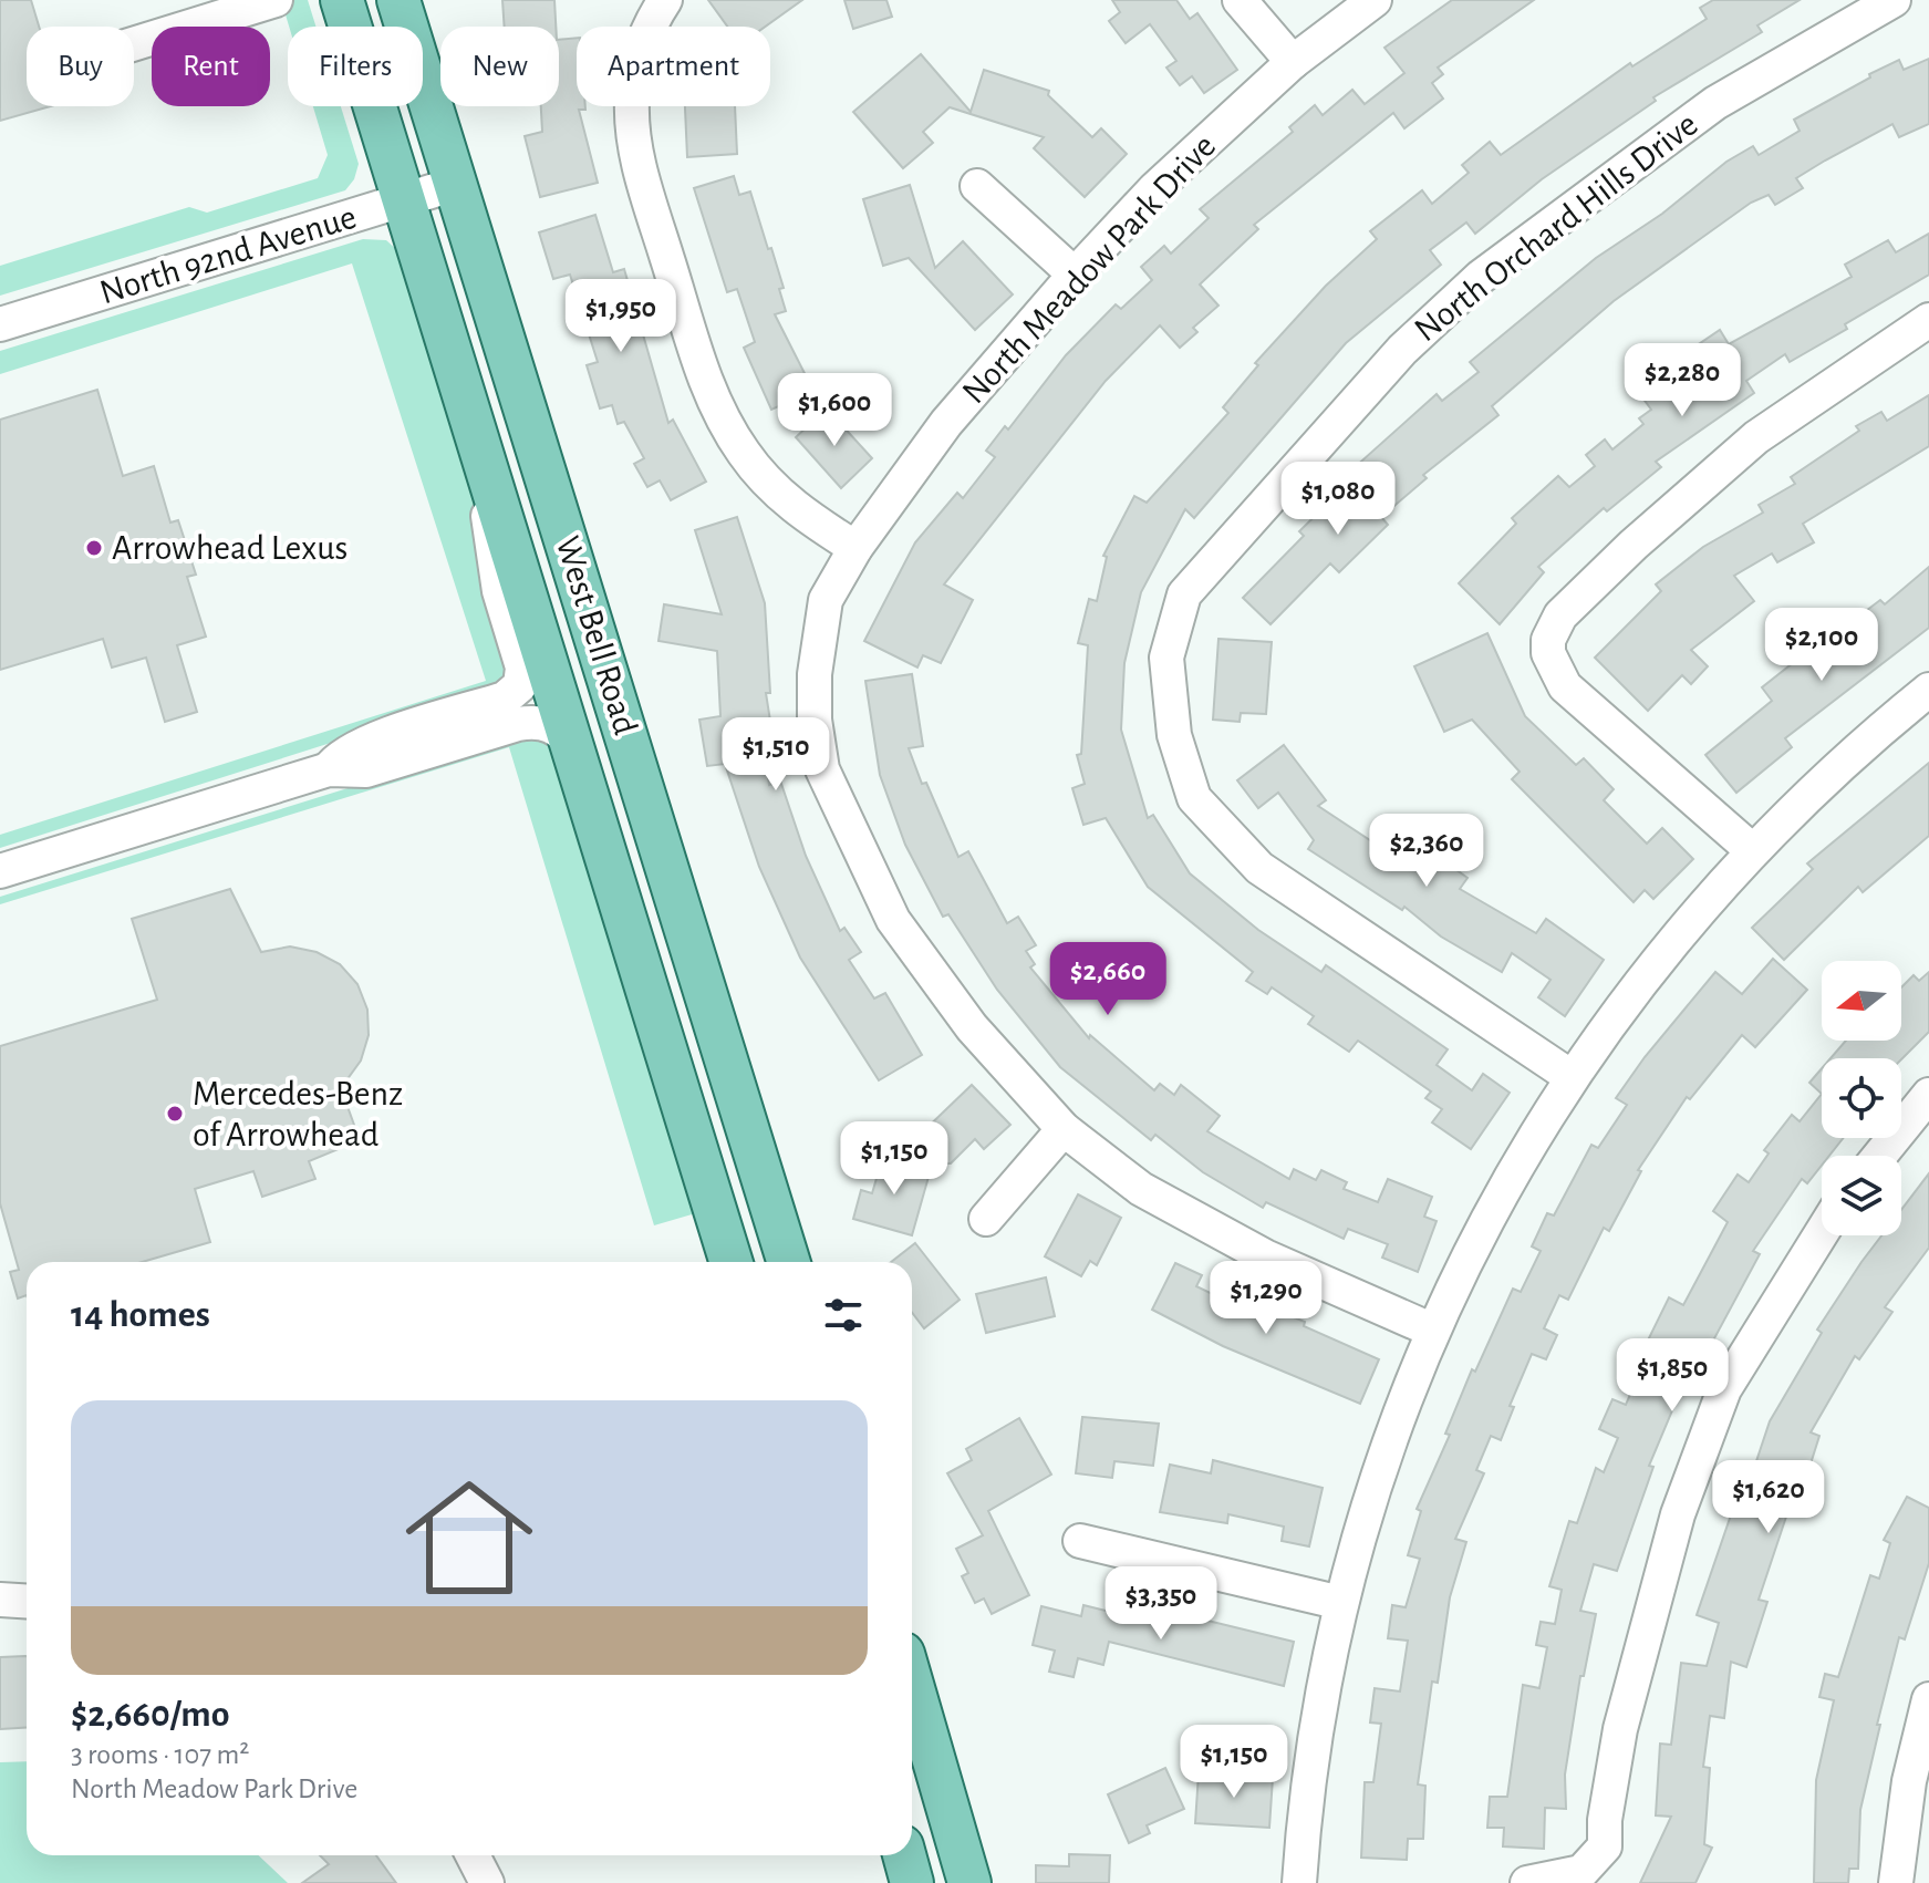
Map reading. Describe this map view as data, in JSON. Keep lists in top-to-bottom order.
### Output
{
  "streets": {
    "main road": ["West Bell Road"],
    "street": ["North Orchard Hills Drive", "North 92nd Avenue", "North Meadow Park Drive"]
  },
  "crossings": [
    ["North 92nd Avenue", "West Bell Road"]
  ],
  "places": ["Arrowhead Lexus", "Mercedes-Benz of Arrowhead"],
  "north": "left",
  "page": {
    "chip": [
      "Buy",
      "Rent",
      "Filters",
      "New",
      "Apartment"
    ],
    "price": [
      "$1,950",
      "$2,280",
      "$1,600",
      "$1,080",
      "$2,100",
      "$1,510",
      "$2,360",
      "$2,660",
      "$1,150",
      "$1,290",
      "$1,850",
      "$1,620",
      "$3,350",
      "$1,150"
    ],
    "heading": "14 homes",
    "list": [
      {
        "name": "$2,660/mo",
        "note": "3 rooms · 107 m² · North Meadow Park Drive"
      }
    ]
  }
}
